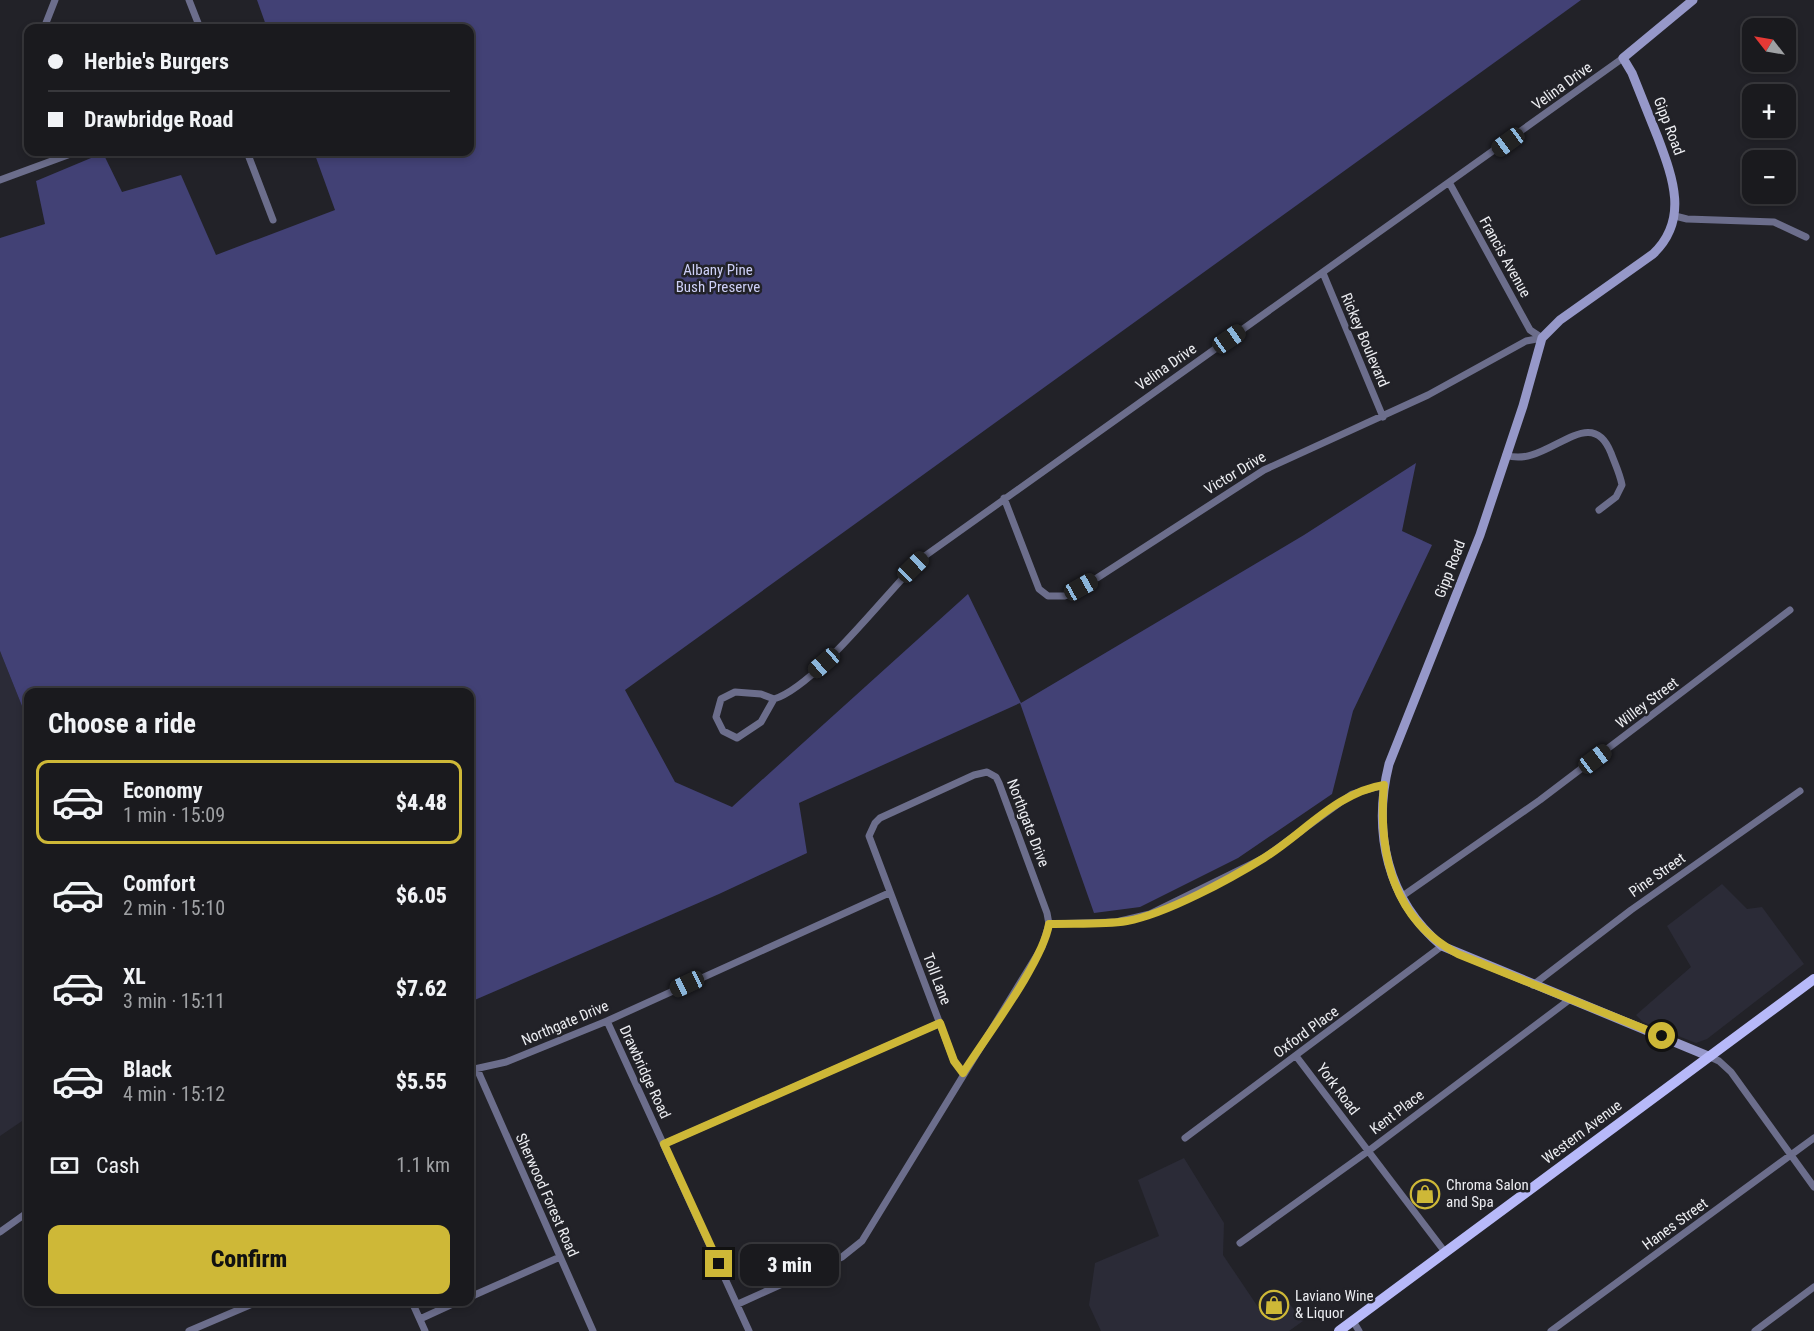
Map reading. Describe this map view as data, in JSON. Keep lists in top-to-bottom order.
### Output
{
  "streets": {
    "main road": ["Western Avenue"],
    "street": [
      "Velina Drive",
      "Gipp Road",
      "Francis Avenue",
      "Rickey Boulevard",
      "Victor Drive",
      "Willey Street",
      "Northgate Drive",
      "Pine Street",
      "Toll Lane",
      "Oxford Place",
      "Drawbridge Road",
      "York Road",
      "Kent Place",
      "Sherwood Forest Road",
      "Hanes Street"
    ]
  },
  "crossings": [
    ["Velina Drive", "Gipp Road"],
    ["Velina Drive", "Francis Avenue"],
    ["Velina Drive", "Rickey Boulevard"],
    ["Velina Drive", "Victor Drive"],
    ["Gipp Road", "Francis Avenue"],
    ["Gipp Road", "Victor Drive"],
    ["Gipp Road", "Willey Street"],
    ["Gipp Road", "Pine Street"],
    ["Gipp Road", "Oxford Place"],
    ["Gipp Road", "Kent Place"],
    ["Gipp Road", "Western Avenue"],
    ["Francis Avenue", "Victor Drive"],
    ["Rickey Boulevard", "Victor Drive"],
    ["Northgate Drive", "Toll Lane"],
    ["Northgate Drive", "Drawbridge Road"],
    ["Oxford Place", "York Road"],
    ["York Road", "Kent Place"],
    ["York Road", "Western Avenue"]
  ],
  "parks": ["Albany Pine Bush Preserve"],
  "places": {
    "shop": ["Chroma Salon and Spa", "Laviano Wine & Liquor"]
  },
  "north": "top left",
  "page": {
    "map_buttons": ["+", "−"],
    "banner": ["Herbie's Burgers", "Drawbridge Road"],
    "heading": "Choose a ride",
    "list": [
      {
        "name": "Economy",
        "note": "1 min · 15:09",
        "value": "$4.48"
      },
      {
        "name": "Comfort",
        "note": "2 min · 15:10",
        "value": "$6.05"
      },
      {
        "name": "XL",
        "note": "3 min · 15:11",
        "value": "$7.62"
      },
      {
        "name": "Black",
        "note": "4 min · 15:12",
        "value": "$5.55"
      }
    ],
    "pay": ["Cash", "1.1 km"],
    "buttons": "Confirm",
    "bubble": "3 min"
  }
}
